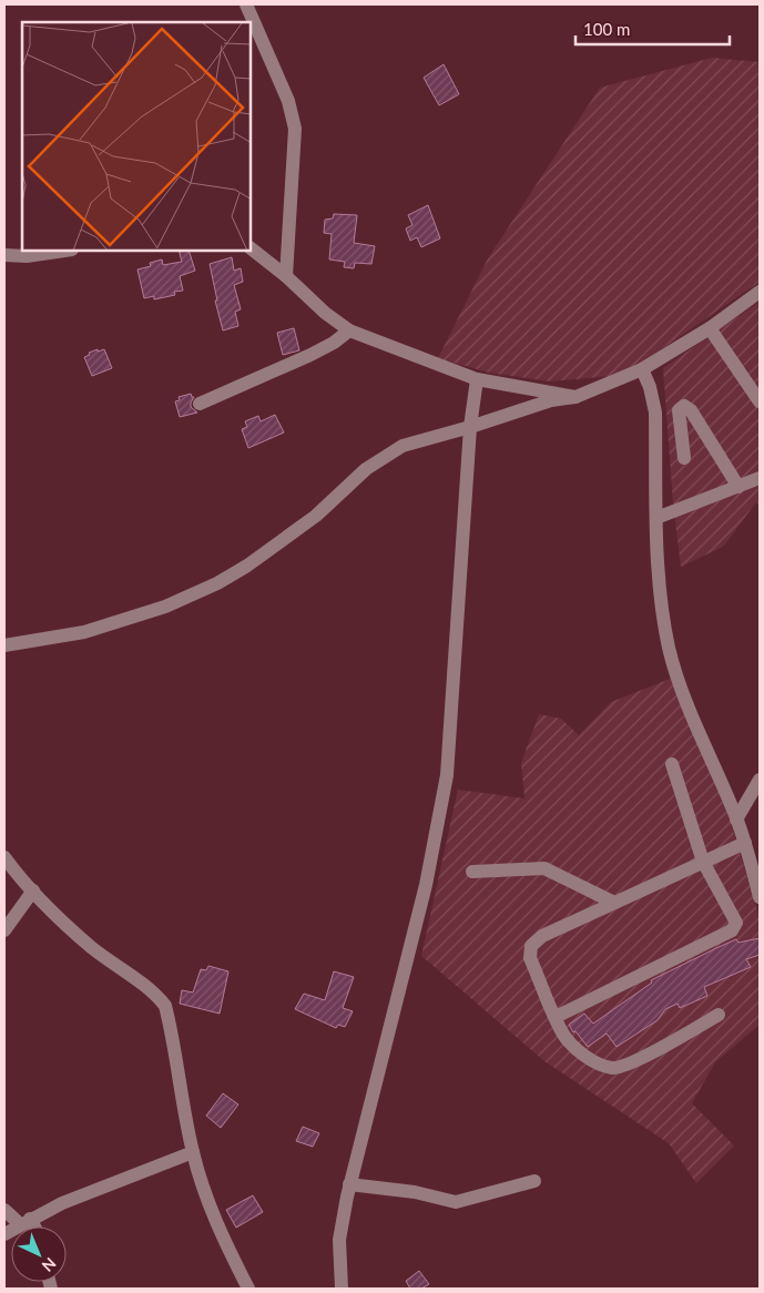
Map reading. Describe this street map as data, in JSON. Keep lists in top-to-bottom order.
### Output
{
  "scale_bar": "100 m",
  "north": "bottom right"
}
